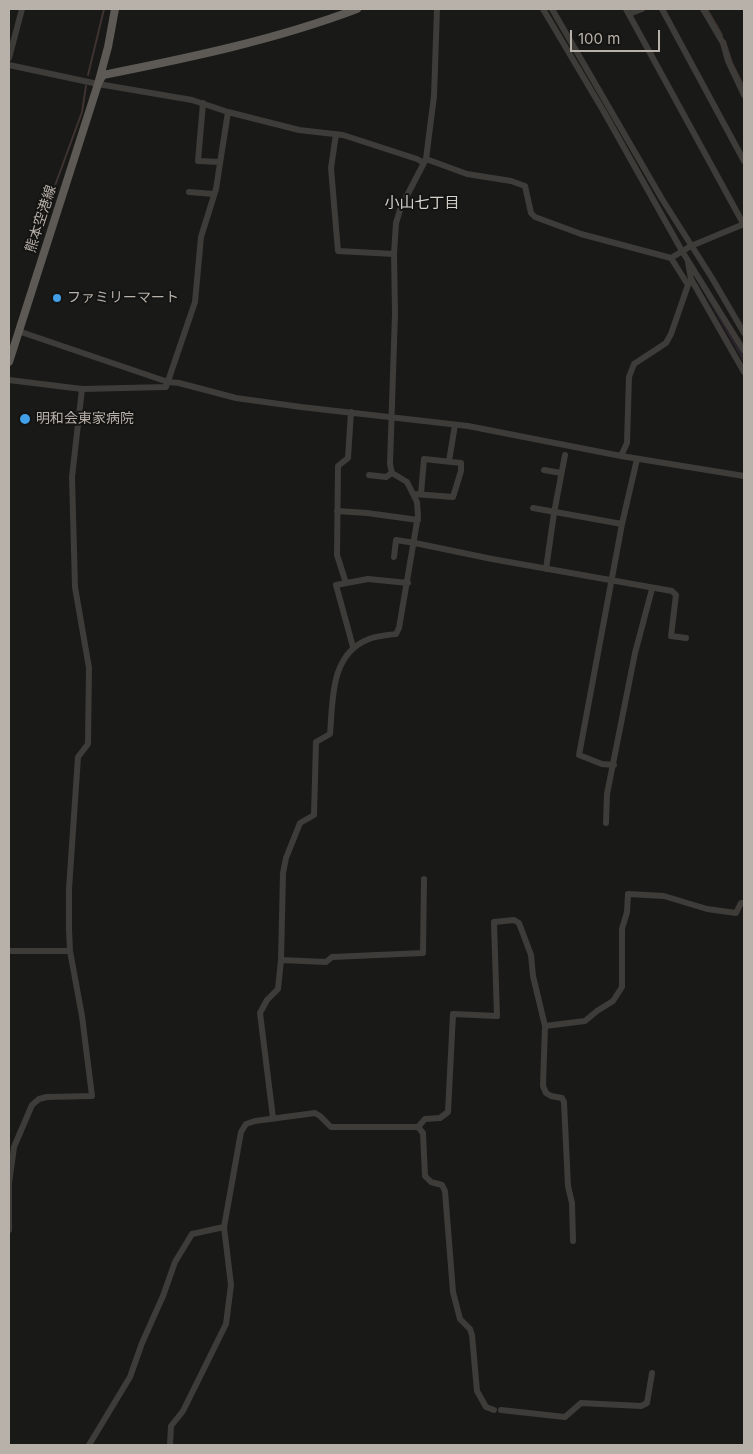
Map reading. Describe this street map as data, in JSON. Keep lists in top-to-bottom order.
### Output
{
  "streets": {
    "main road": ["熊本空港線"]
  },
  "districts": ["小山七丁目"],
  "places": ["ファミリーマート", "明和会東家病院"],
  "scale_bar": "100 m"
}
